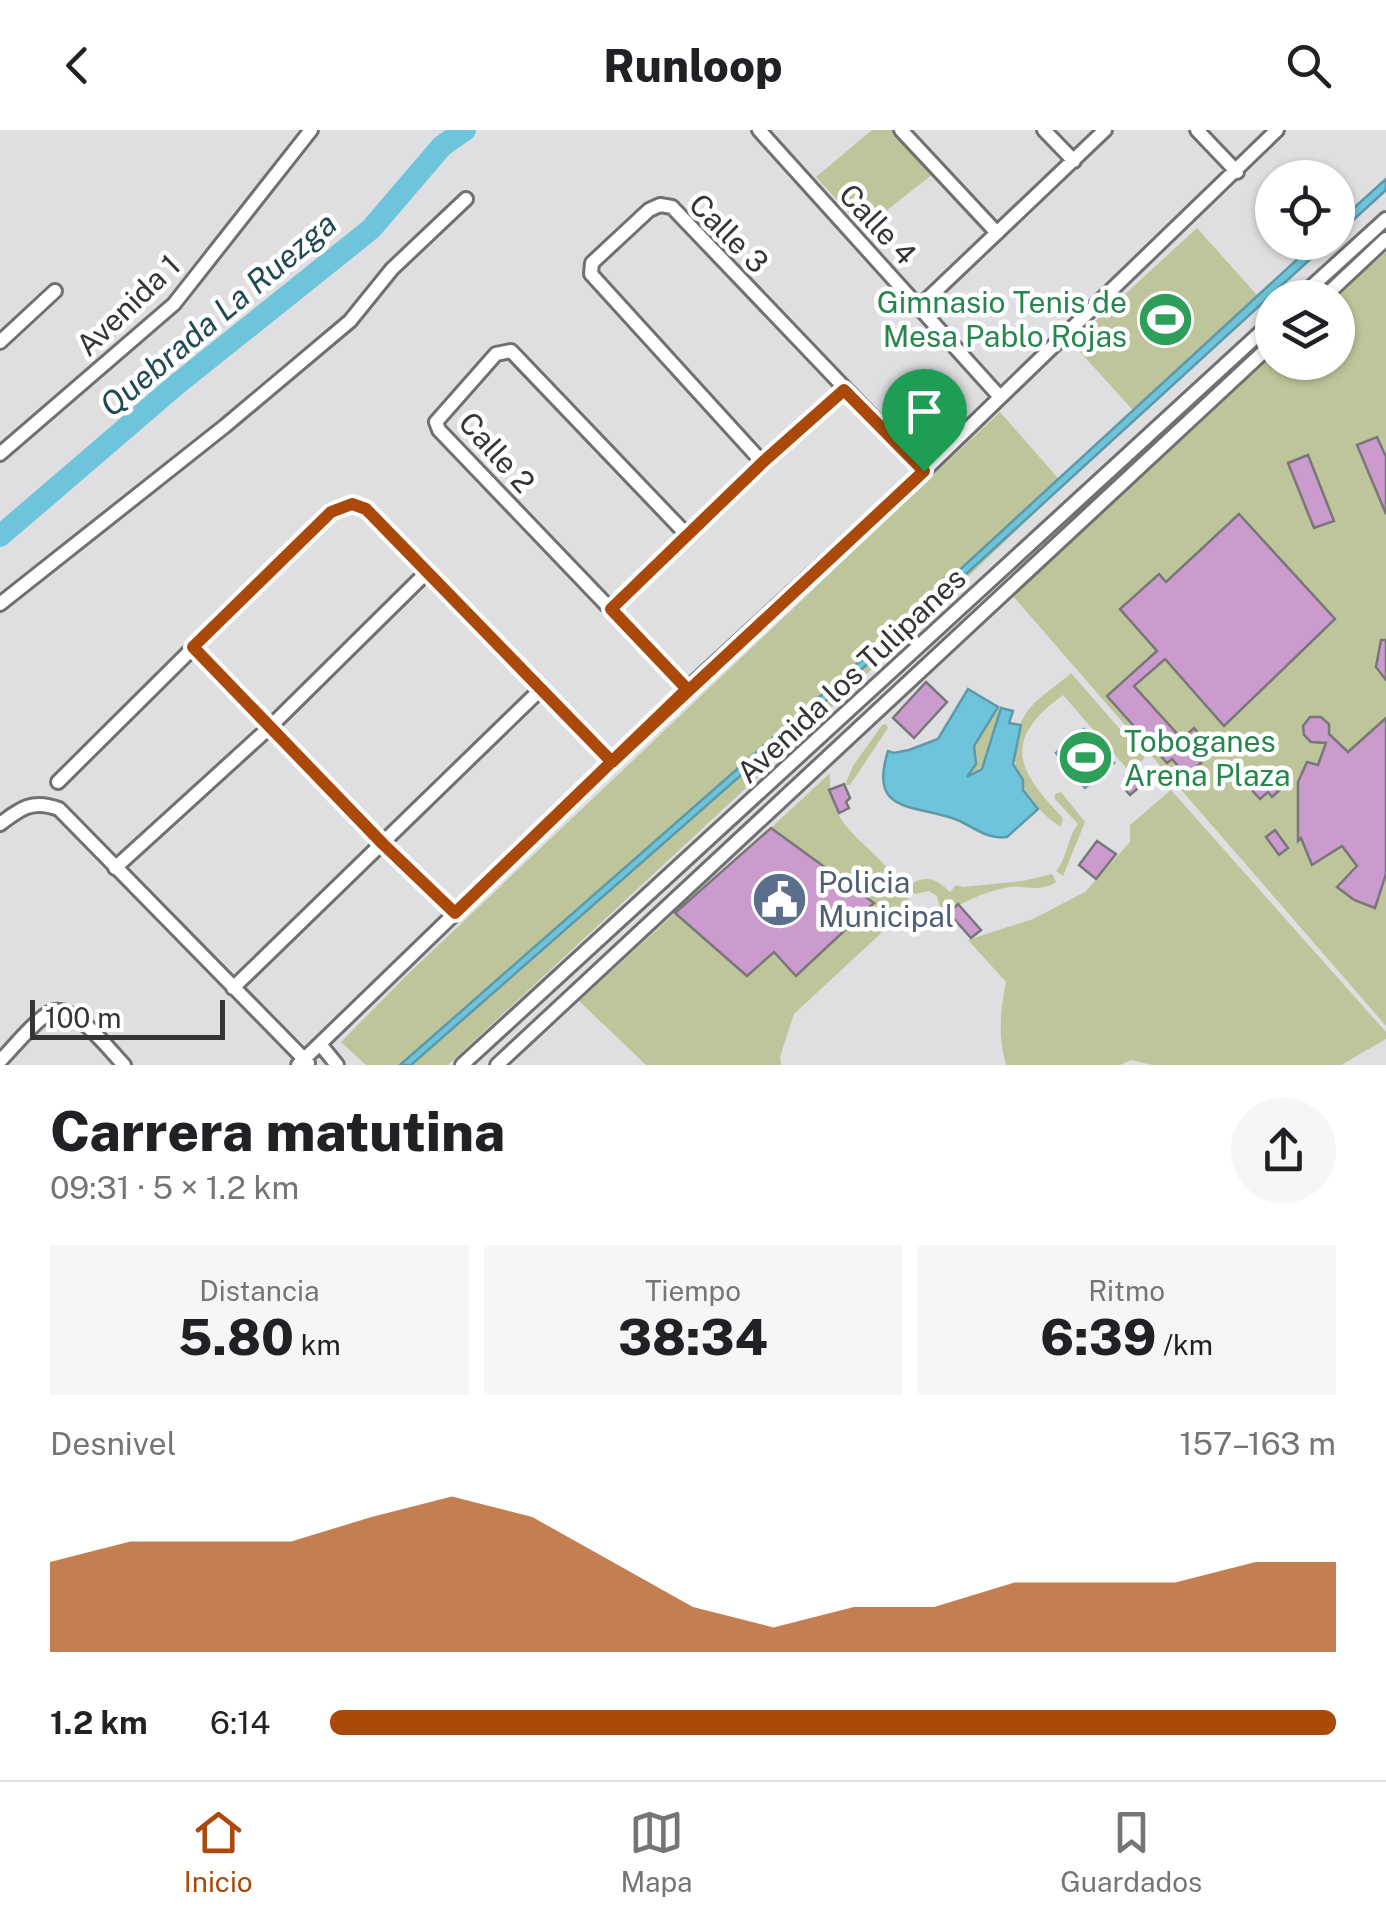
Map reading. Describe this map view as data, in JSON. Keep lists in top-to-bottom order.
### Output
{
  "streets": {
    "street": [
      "Calle 4",
      "Calle 3",
      "Avenida 1",
      "Calle 2",
      "Avenida los Tulipanes"
    ]
  },
  "water": ["Quebrada La Ruezga"],
  "places": {
    "sports": ["Gimnasio Tenis de Mesa Pablo Rojas", "Toboganes Arena Plaza"],
    "public building": ["Policia Municipal"]
  },
  "scale_bar": "100 m",
  "page": {
    "header": "Runloop",
    "scale": "100 m",
    "heading": ["Carrera matutina", "09:31 · 5 × 1.2 km"],
    "stats": [
      ["Distancia", "5.80 km"],
      ["Tiempo", "38:34"],
      ["Ritmo", "6:39 /km"]
    ],
    "chart": ["Desnivel", "157–163 m"],
    "list": [
      {
        "name": "1.2 km",
        "note": "6:14"
      }
    ],
    "tabs": ["Inicio", "Mapa", "Guardados"]
  }
}
